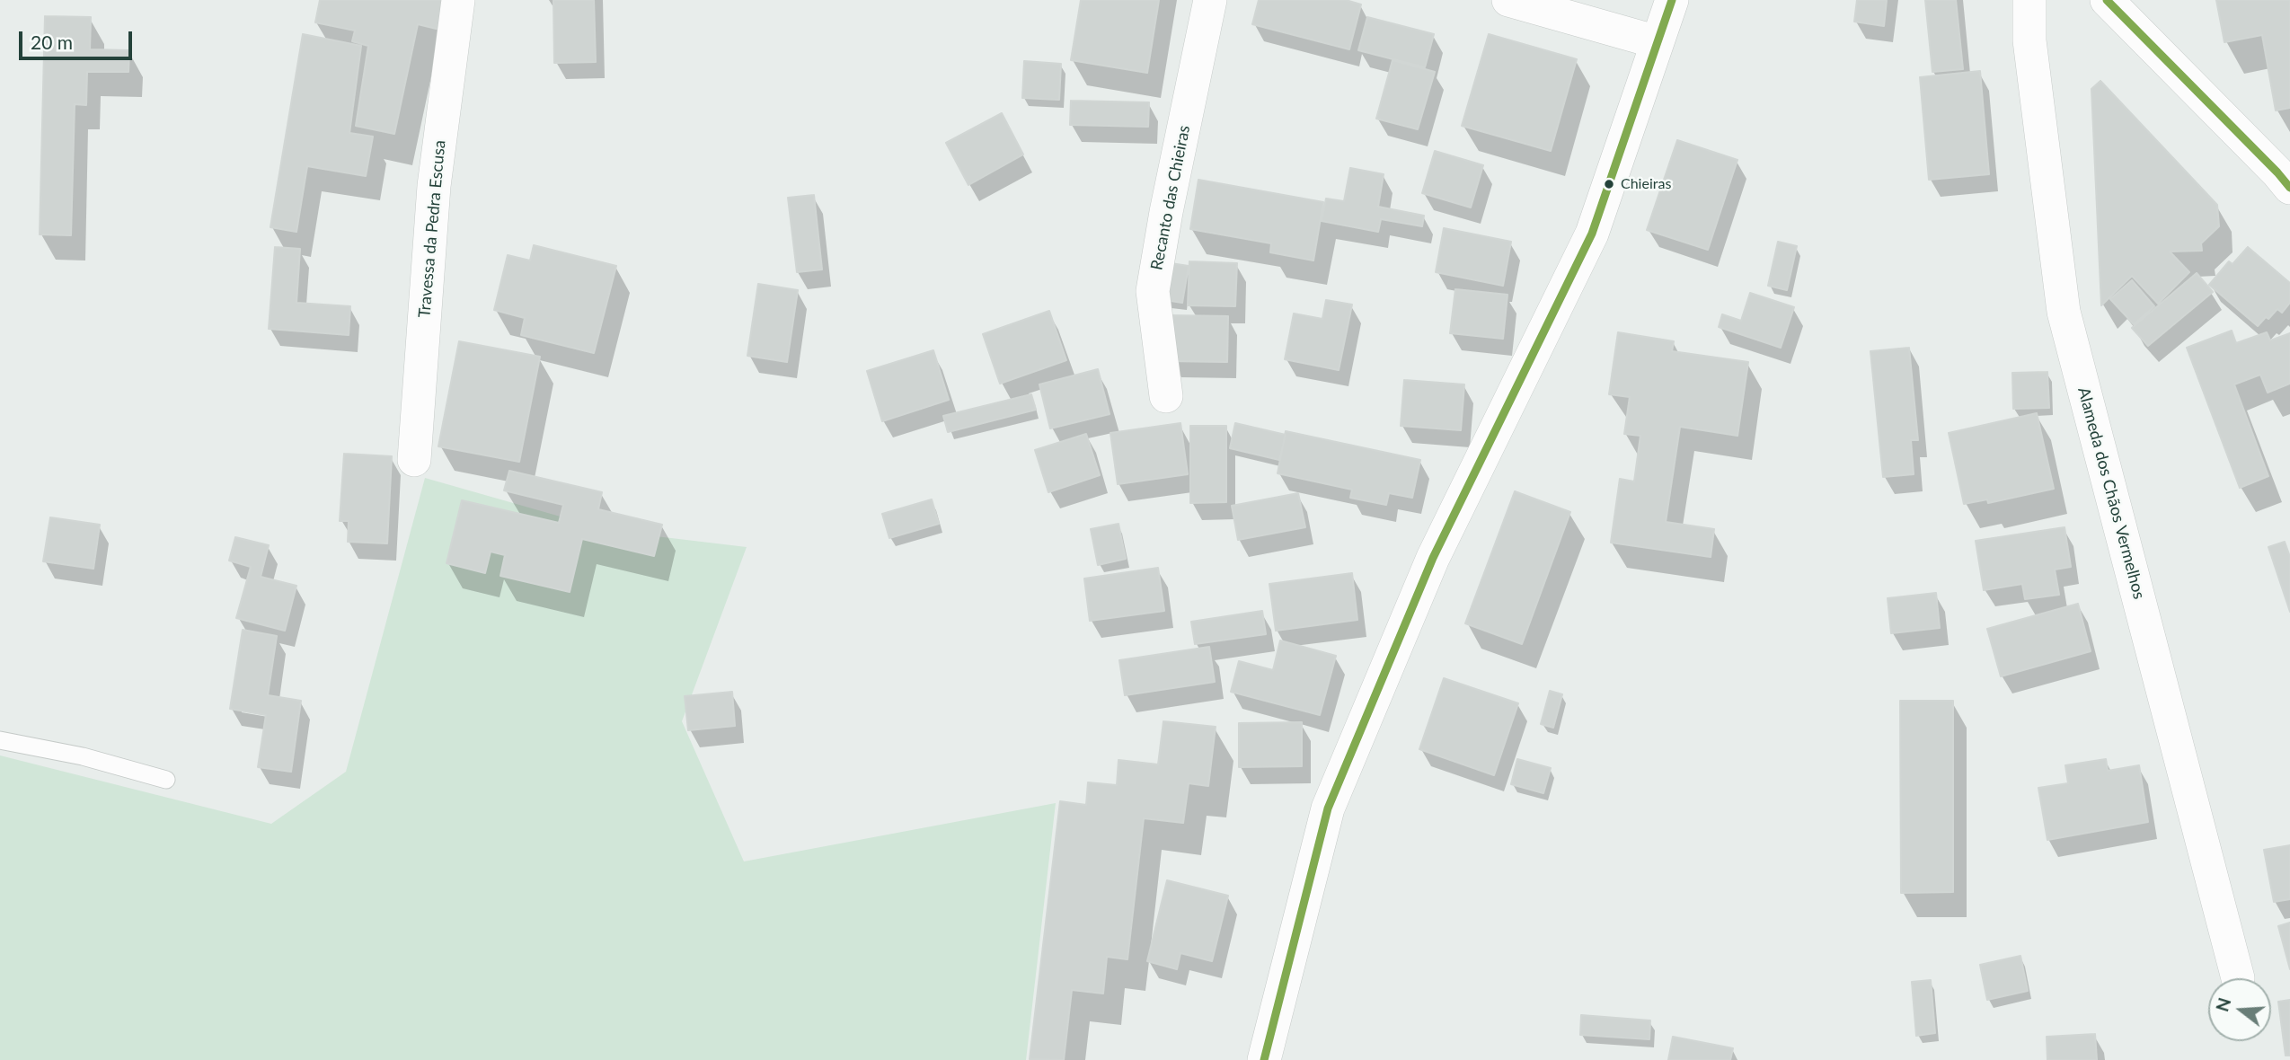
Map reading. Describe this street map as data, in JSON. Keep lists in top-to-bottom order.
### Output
{
  "streets": {
    "street": ["Recanto das Chieiras", "Travessa da Pedra Escusa", "Alameda dos Chãos Vermelhos"]
  },
  "places": ["Chieiras"],
  "scale_bar": "20 m",
  "north": "left"
}
